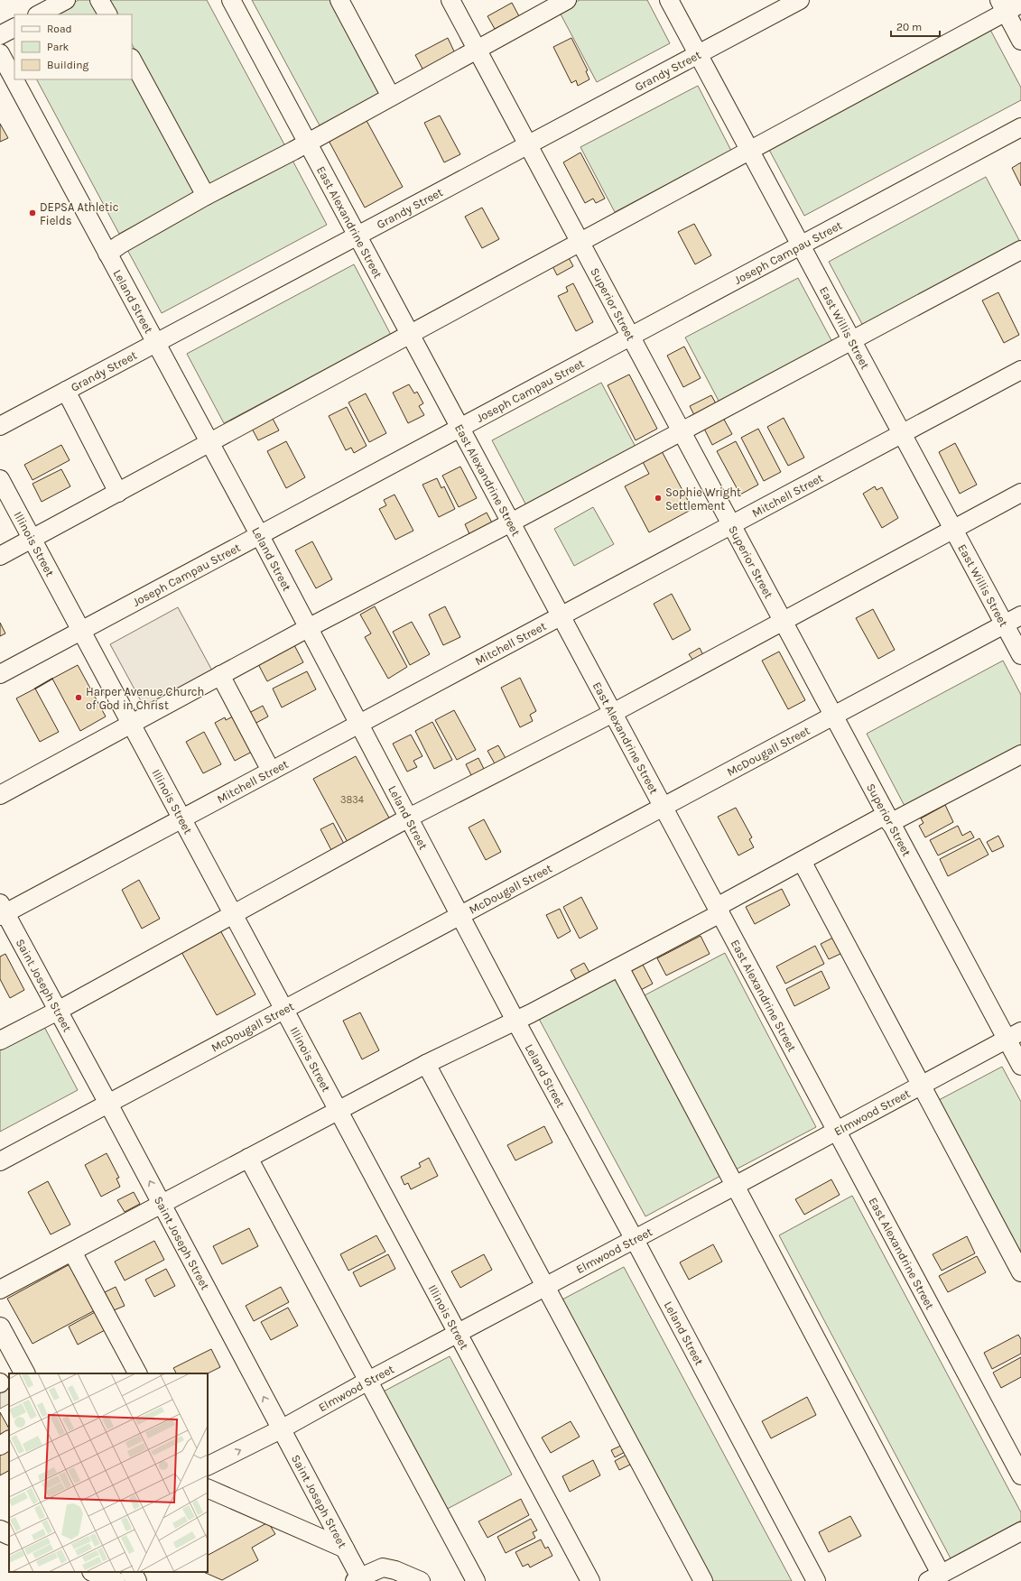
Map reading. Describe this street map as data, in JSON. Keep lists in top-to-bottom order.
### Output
{
  "streets": {
    "street": [
      "Grandy Street",
      "East Alexandrine Street",
      "Joseph Campau Street",
      "Leland Street",
      "Superior Street",
      "East Willis Street",
      "Mitchell Street",
      "Illinois Street",
      "McDougall Street",
      "Saint Joseph Street",
      "Elmwood Street"
    ]
  },
  "crossings": [
    ["Grandy Street", "East Alexandrine Street"],
    ["Grandy Street", "Leland Street"],
    ["Grandy Street", "Superior Street"],
    ["Grandy Street", "East Willis Street"],
    ["East Alexandrine Street", "Joseph Campau Street"],
    ["East Alexandrine Street", "Mitchell Street"],
    ["East Alexandrine Street", "McDougall Street"],
    ["East Alexandrine Street", "Elmwood Street"],
    ["Joseph Campau Street", "Leland Street"],
    ["Joseph Campau Street", "Superior Street"],
    ["Joseph Campau Street", "East Willis Street"],
    ["Joseph Campau Street", "Illinois Street"],
    ["Leland Street", "Mitchell Street"],
    ["Leland Street", "McDougall Street"],
    ["Leland Street", "Elmwood Street"],
    ["Superior Street", "Mitchell Street"],
    ["Superior Street", "McDougall Street"],
    ["Superior Street", "Elmwood Street"],
    ["East Willis Street", "Mitchell Street"],
    ["East Willis Street", "McDougall Street"],
    ["Mitchell Street", "Illinois Street"],
    ["Mitchell Street", "Saint Joseph Street"],
    ["Illinois Street", "McDougall Street"],
    ["Illinois Street", "Elmwood Street"],
    ["McDougall Street", "Saint Joseph Street"],
    ["Saint Joseph Street", "Elmwood Street"]
  ],
  "places": ["DEPSA Athletic Fields", "Sophie Wright Settlement", "Harper Avenue Church of God in Christ"],
  "house_numbers": ["3834"],
  "legend": ["Road", "Park", "Building"],
  "scale_bar": "20 m"
}
